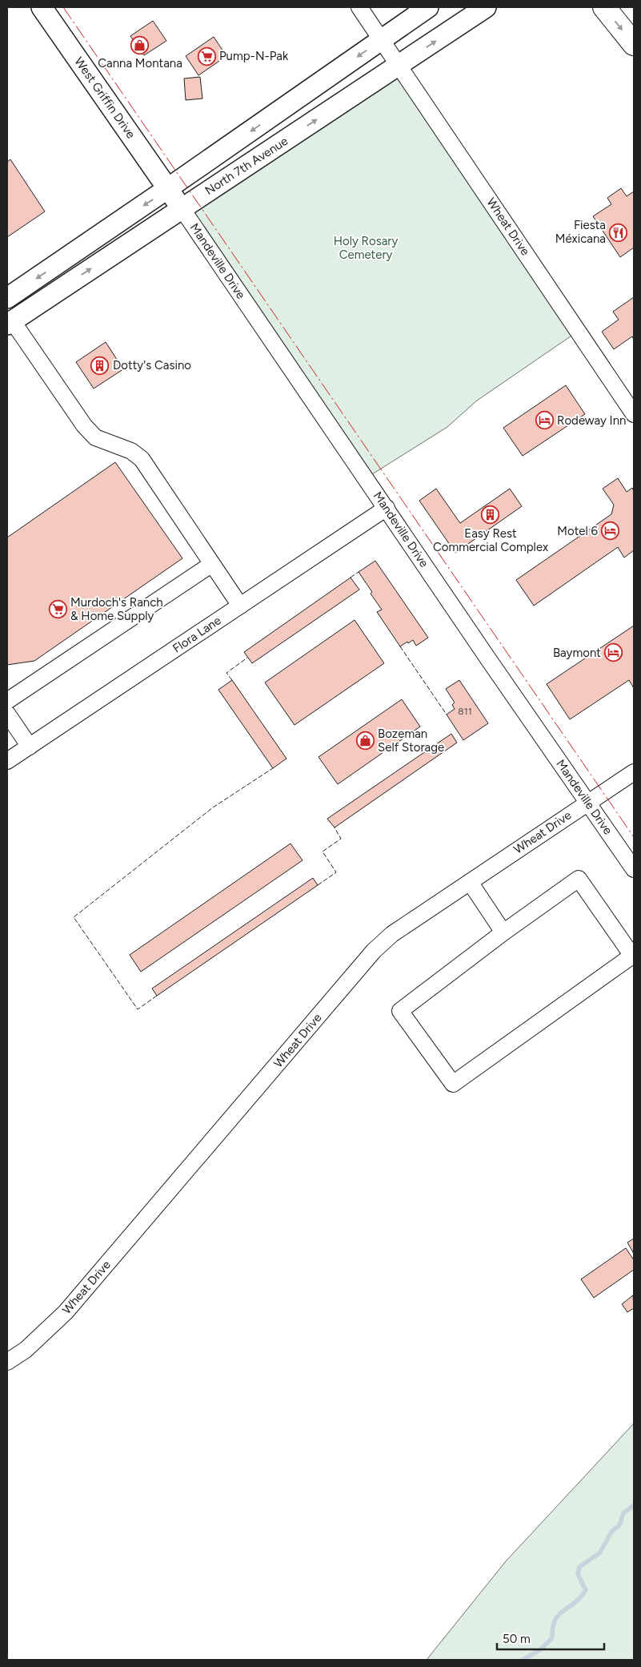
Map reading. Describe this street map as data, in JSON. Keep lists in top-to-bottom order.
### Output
{
  "streets": {
    "main road": ["West Griffin Drive", "North 7th Avenue", "Mandeville Drive"],
    "street": ["Wheat Drive", "Flora Lane"]
  },
  "crossings": [
    ["West Griffin Drive", "North 7th Avenue"],
    ["West Griffin Drive", "Mandeville Drive"],
    ["North 7th Avenue", "Wheat Drive"],
    ["North 7th Avenue", "Mandeville Drive"],
    ["Wheat Drive", "Mandeville Drive"],
    ["Mandeville Drive", "Flora Lane"]
  ],
  "parks": ["Holy Rosary Cemetery"],
  "places": {
    "shop": ["Canna Montana", "Bozeman Self Storage"],
    "supermarket": ["Pump-N-Pak", "Murdoch's Ranch & Home Supply"],
    "restaurant": ["Fiesta Méxicana"],
    "building": ["Dotty's Casino", "Easy Rest Commercial Complex"],
    "hotel": ["Rodeway Inn", "Motel 6", "Baymont"]
  },
  "house_numbers": ["811"],
  "scale_bar": "50 m"
}
